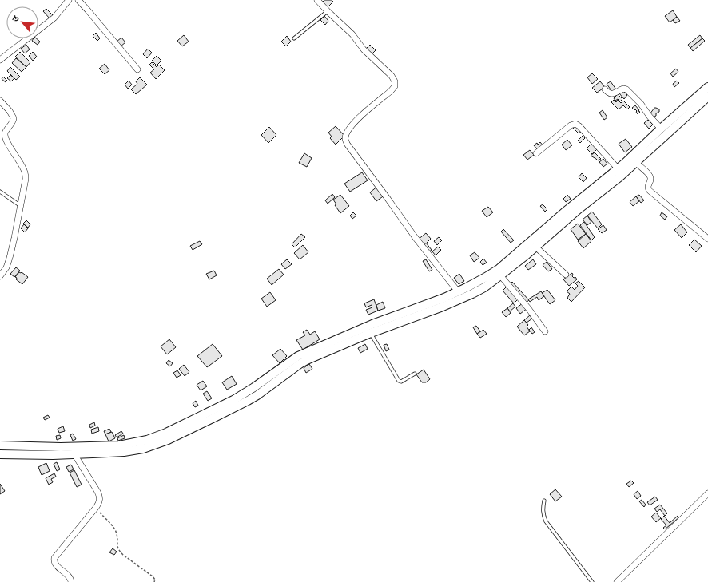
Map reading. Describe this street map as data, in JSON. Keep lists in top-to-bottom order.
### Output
{
  "north": "top left"
}
